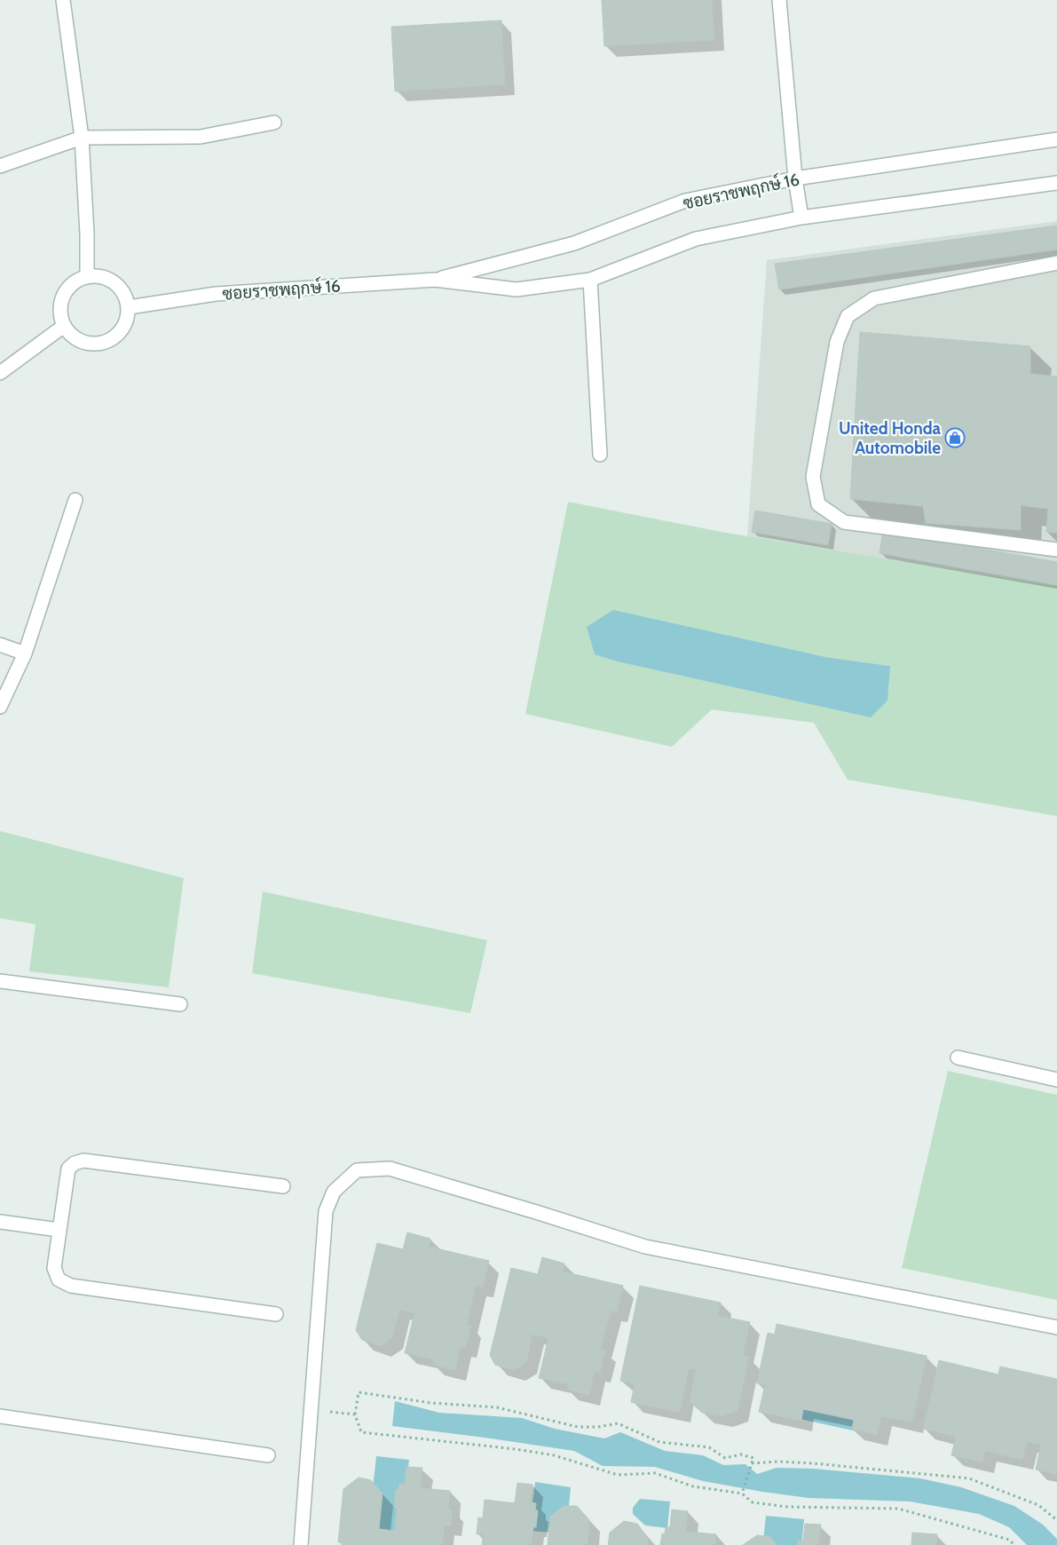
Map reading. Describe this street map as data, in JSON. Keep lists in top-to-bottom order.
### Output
{
  "streets": {
    "street": ["ซอยราชพฤกษ์ 16"]
  },
  "places": {
    "shop": ["United Honda Automobile"]
  }
}
